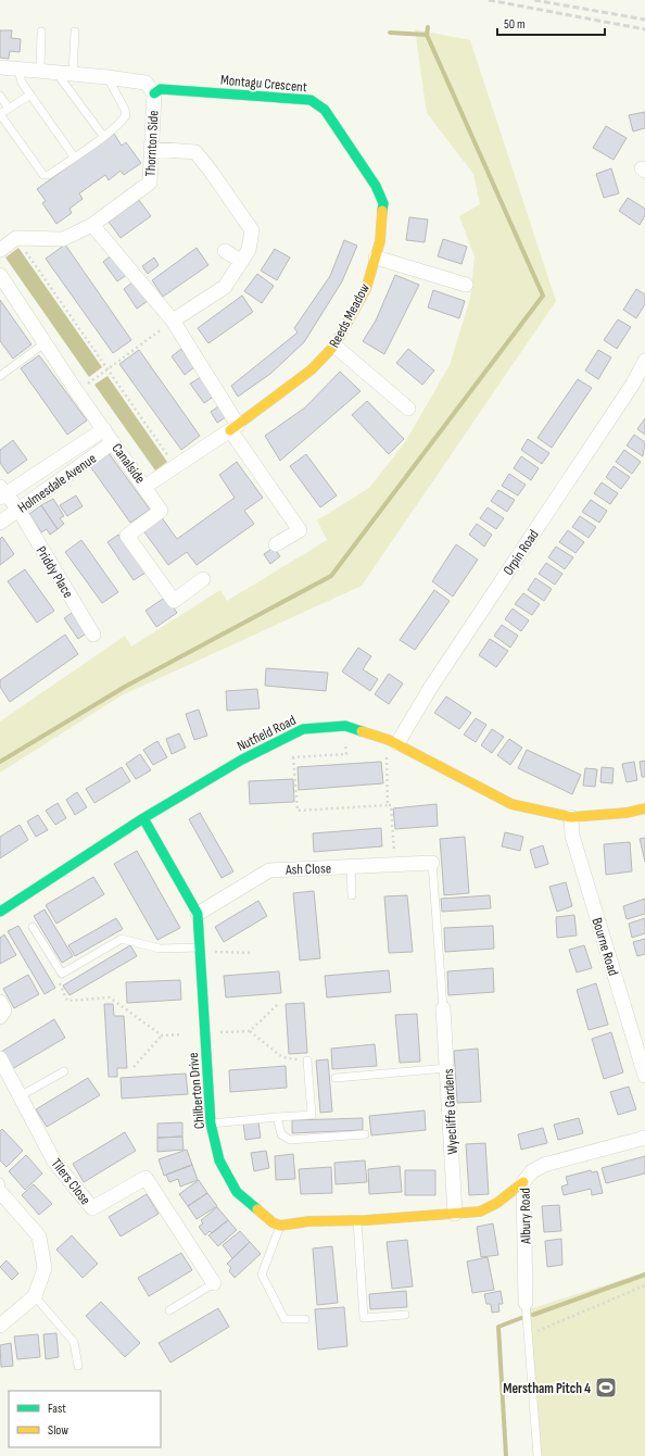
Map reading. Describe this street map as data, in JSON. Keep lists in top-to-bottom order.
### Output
{
  "streets": {
    "street": [
      "Montagu Crescent",
      "Thornton Side",
      "Reeds Meadow",
      "Canalside",
      "Holmesdale Avenue",
      "Orpin Road",
      "Priddy Place",
      "Nutfield Road",
      "Ash Close",
      "Bourne Road",
      "Chilberton Drive",
      "Wyecliffe Gardens",
      "Tilers Close",
      "Albury Road"
    ]
  },
  "crossings": [
    ["Montagu Crescent", "Thornton Side"],
    ["Montagu Crescent", "Reeds Meadow"],
    ["Reeds Meadow", "Canalside"],
    ["Canalside", "Holmesdale Avenue"],
    ["Holmesdale Avenue", "Priddy Place"],
    ["Orpin Road", "Nutfield Road"],
    ["Nutfield Road", "Bourne Road"],
    ["Nutfield Road", "Chilberton Drive"],
    ["Ash Close", "Chilberton Drive"]
  ],
  "places": {
    "sports": ["Merstham Pitch 4"]
  },
  "legend": ["Fast", "Slow"],
  "scale_bar": "50 m"
}
